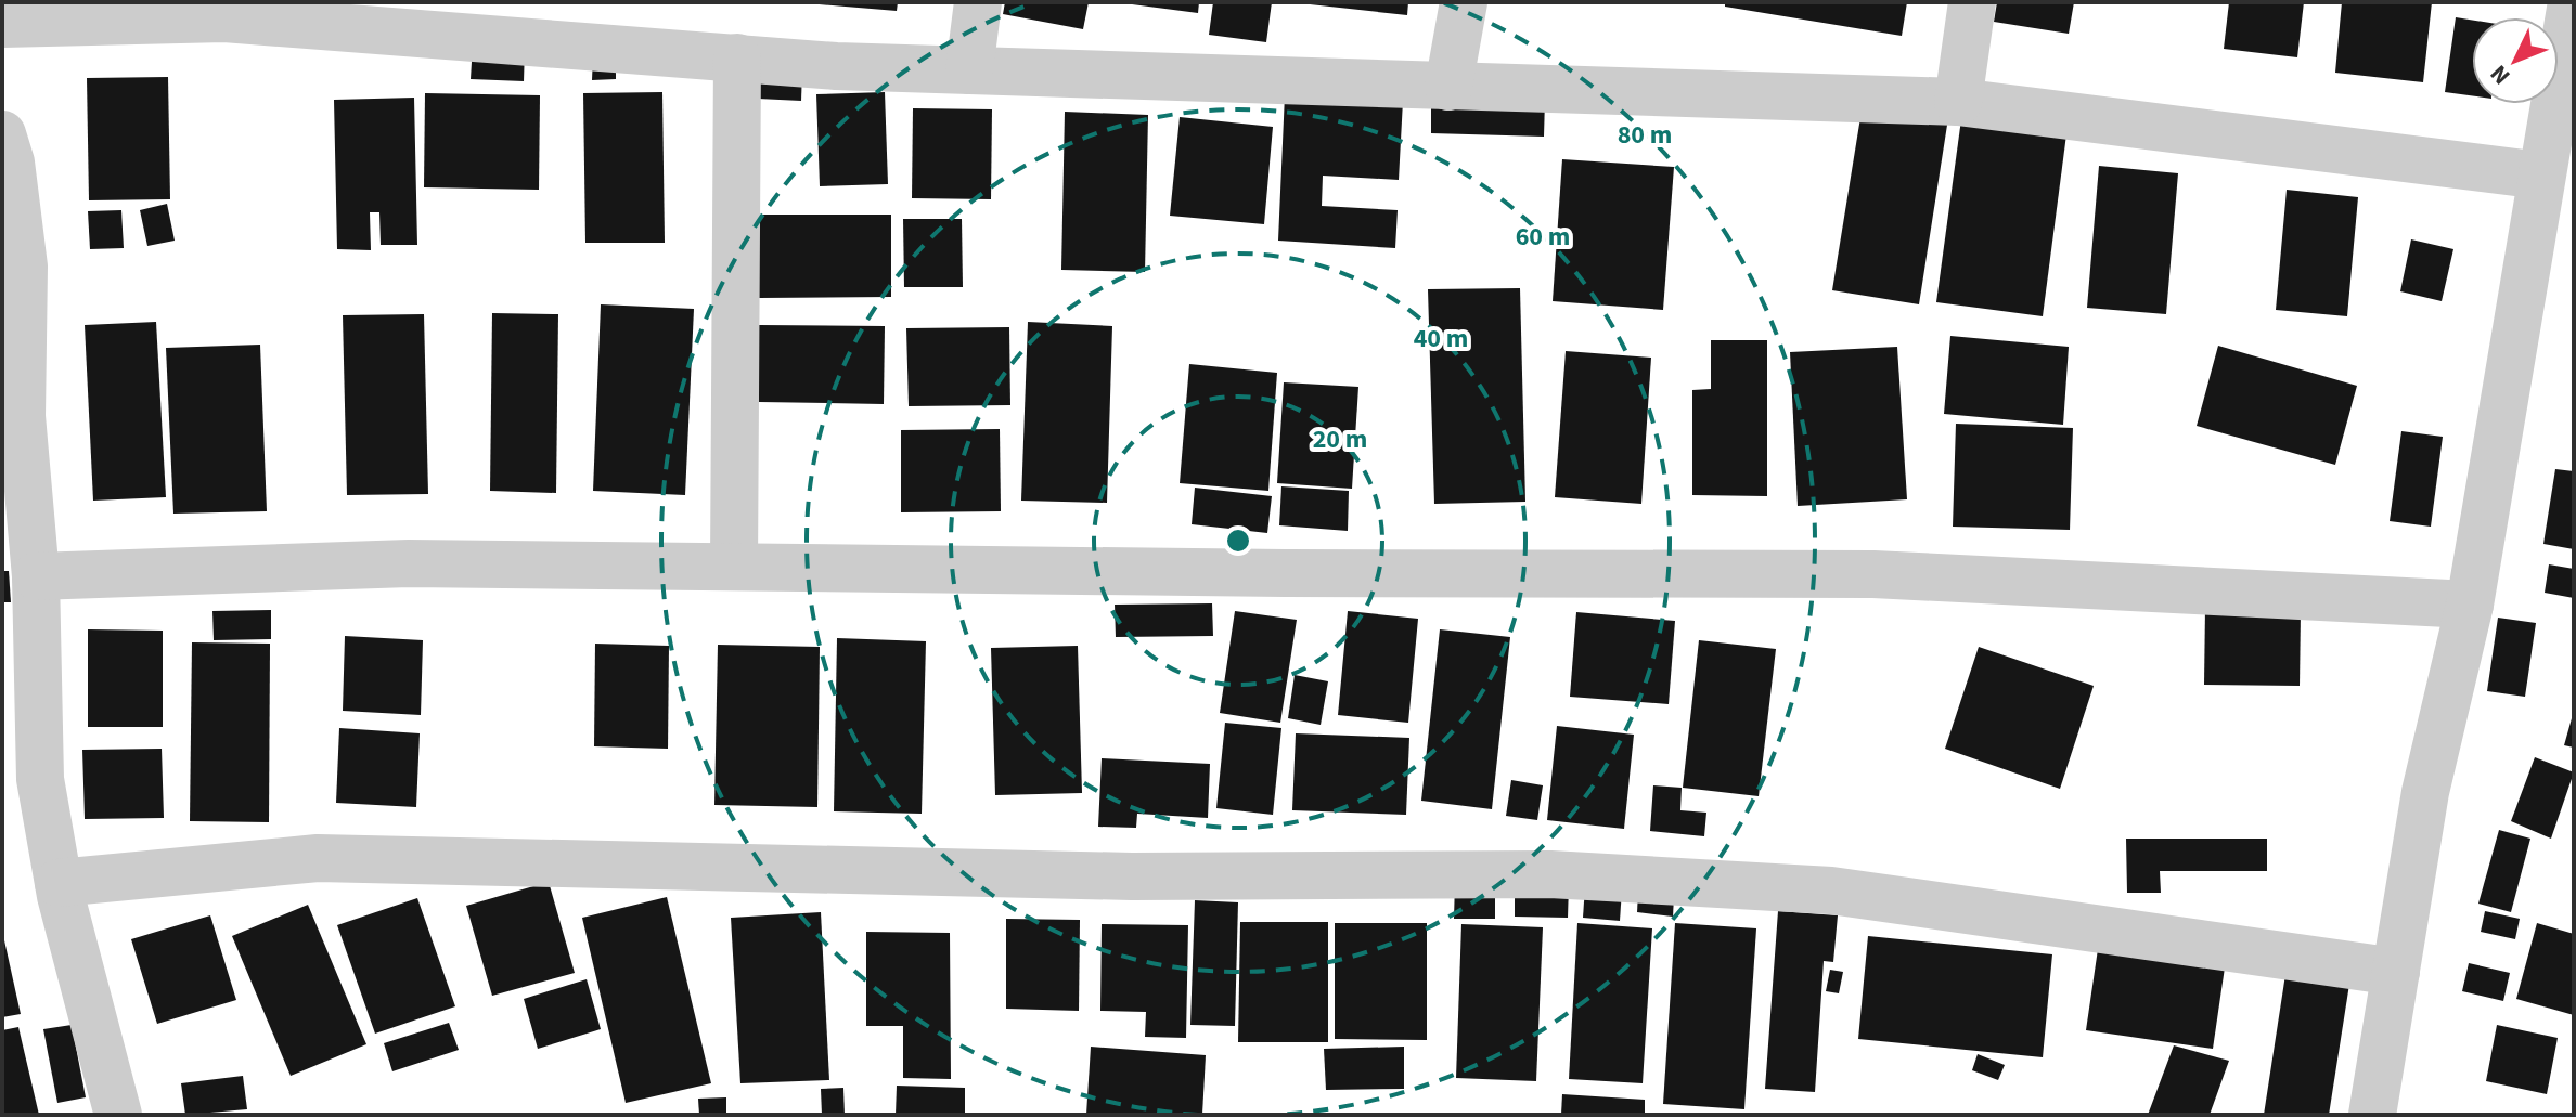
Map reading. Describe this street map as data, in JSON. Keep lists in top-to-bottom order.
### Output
{
  "north": "bottom left",
  "rings": [
    "80 m",
    "60 m",
    "40 m",
    "20 m"
  ]
}
